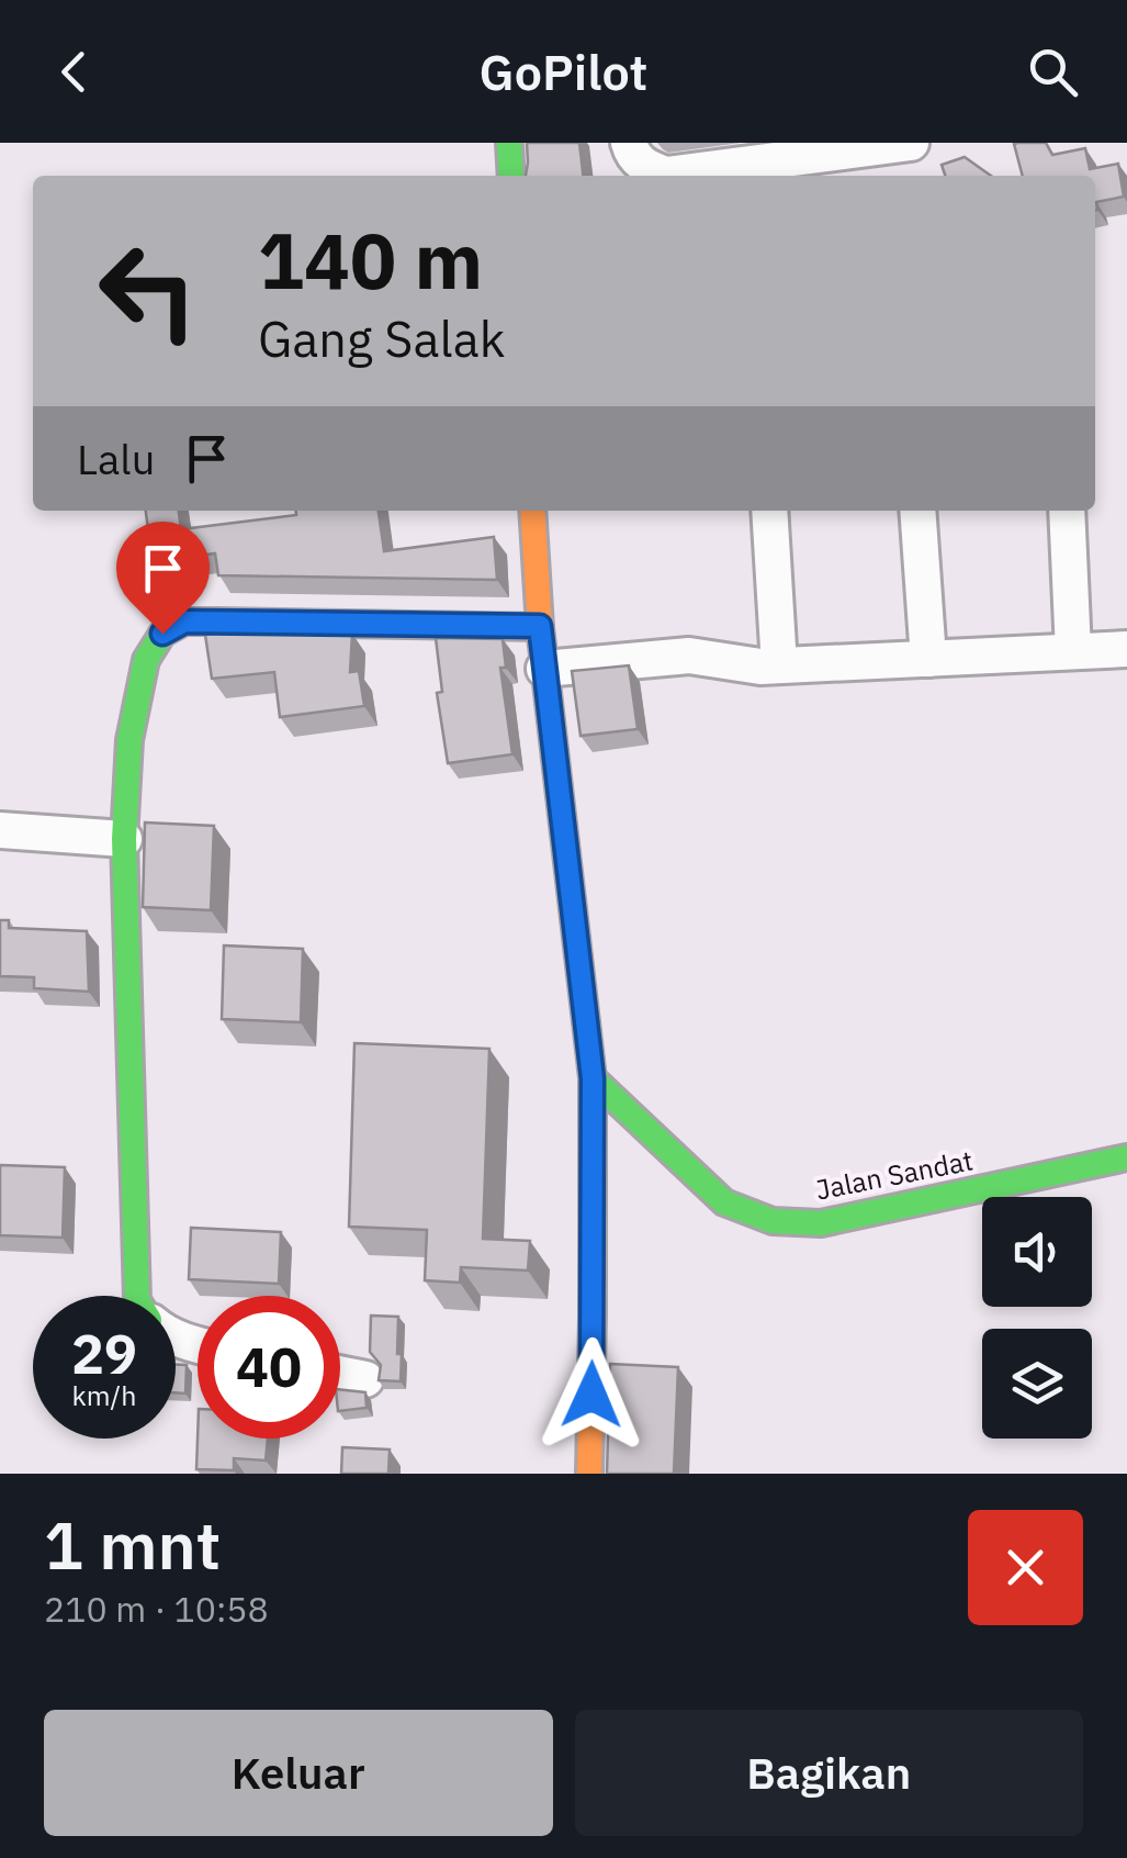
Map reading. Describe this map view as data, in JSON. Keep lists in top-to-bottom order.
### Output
{
  "streets": {
    "street": ["Jalan Sandat"]
  },
  "page": {
    "header": "GoPilot",
    "turn": ["140 m", "Gang Salak"],
    "then": "Lalu",
    "speed": "29 km/h",
    "limit": "40",
    "heading": ["1 mnt", "210 m · 10:58"],
    "buttons": ["Keluar", "Bagikan"]
  }
}
